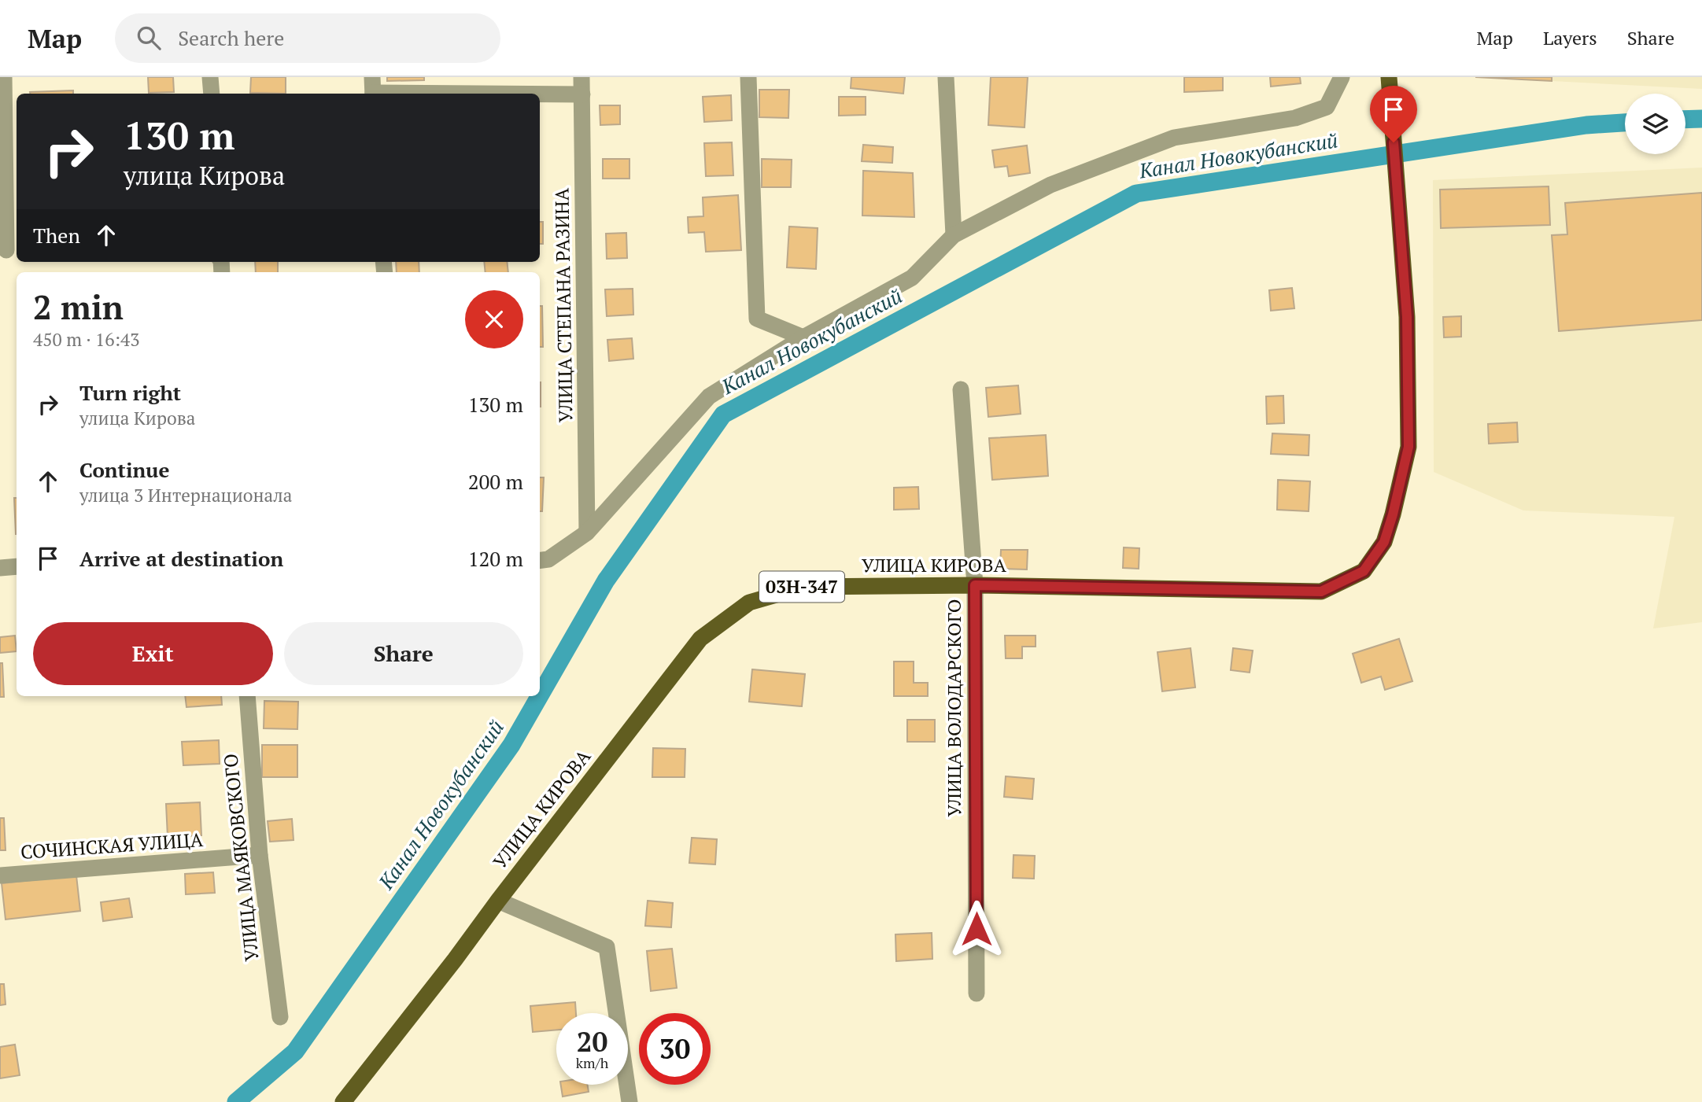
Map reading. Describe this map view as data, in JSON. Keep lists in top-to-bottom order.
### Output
{
  "streets": {
    "main road": ["УЛИЦА КИРОВА", "03Н-347"],
    "street": [
      "УЛИЦА СТЕПАНА РАЗИНА",
      "УЛИЦА ВОЛОДАРСКОГО",
      "СОЧИНСКАЯ УЛИЦА",
      "УЛИЦА МАЯКОВСКОГО"
    ]
  },
  "crossings": [
    ["УЛИЦА КИРОВА", "УЛИЦА ВОЛОДАРСКОГО"],
    ["СОЧИНСКАЯ УЛИЦА", "УЛИЦА МАЯКОВСКОГО"]
  ],
  "water": ["Канал Новокубанский"],
  "page": {
    "header": "Map",
    "search": "Search here",
    "nav": ["Map", "Layers", "Share"],
    "turn": ["130 m", "улица Кирова"],
    "then": "Then",
    "heading": ["2 min", "450 m · 16:43"],
    "list": [
      {
        "name": "Turn right",
        "note": "улица Кирова",
        "value": "130 m"
      },
      {
        "name": "Continue",
        "note": "улица 3 Интернационала",
        "value": "200 m"
      },
      {
        "name": "Arrive at destination",
        "value": "120 m"
      }
    ],
    "buttons": ["Exit", "Share"],
    "speed": "20 km/h",
    "limit": "30"
  }
}
